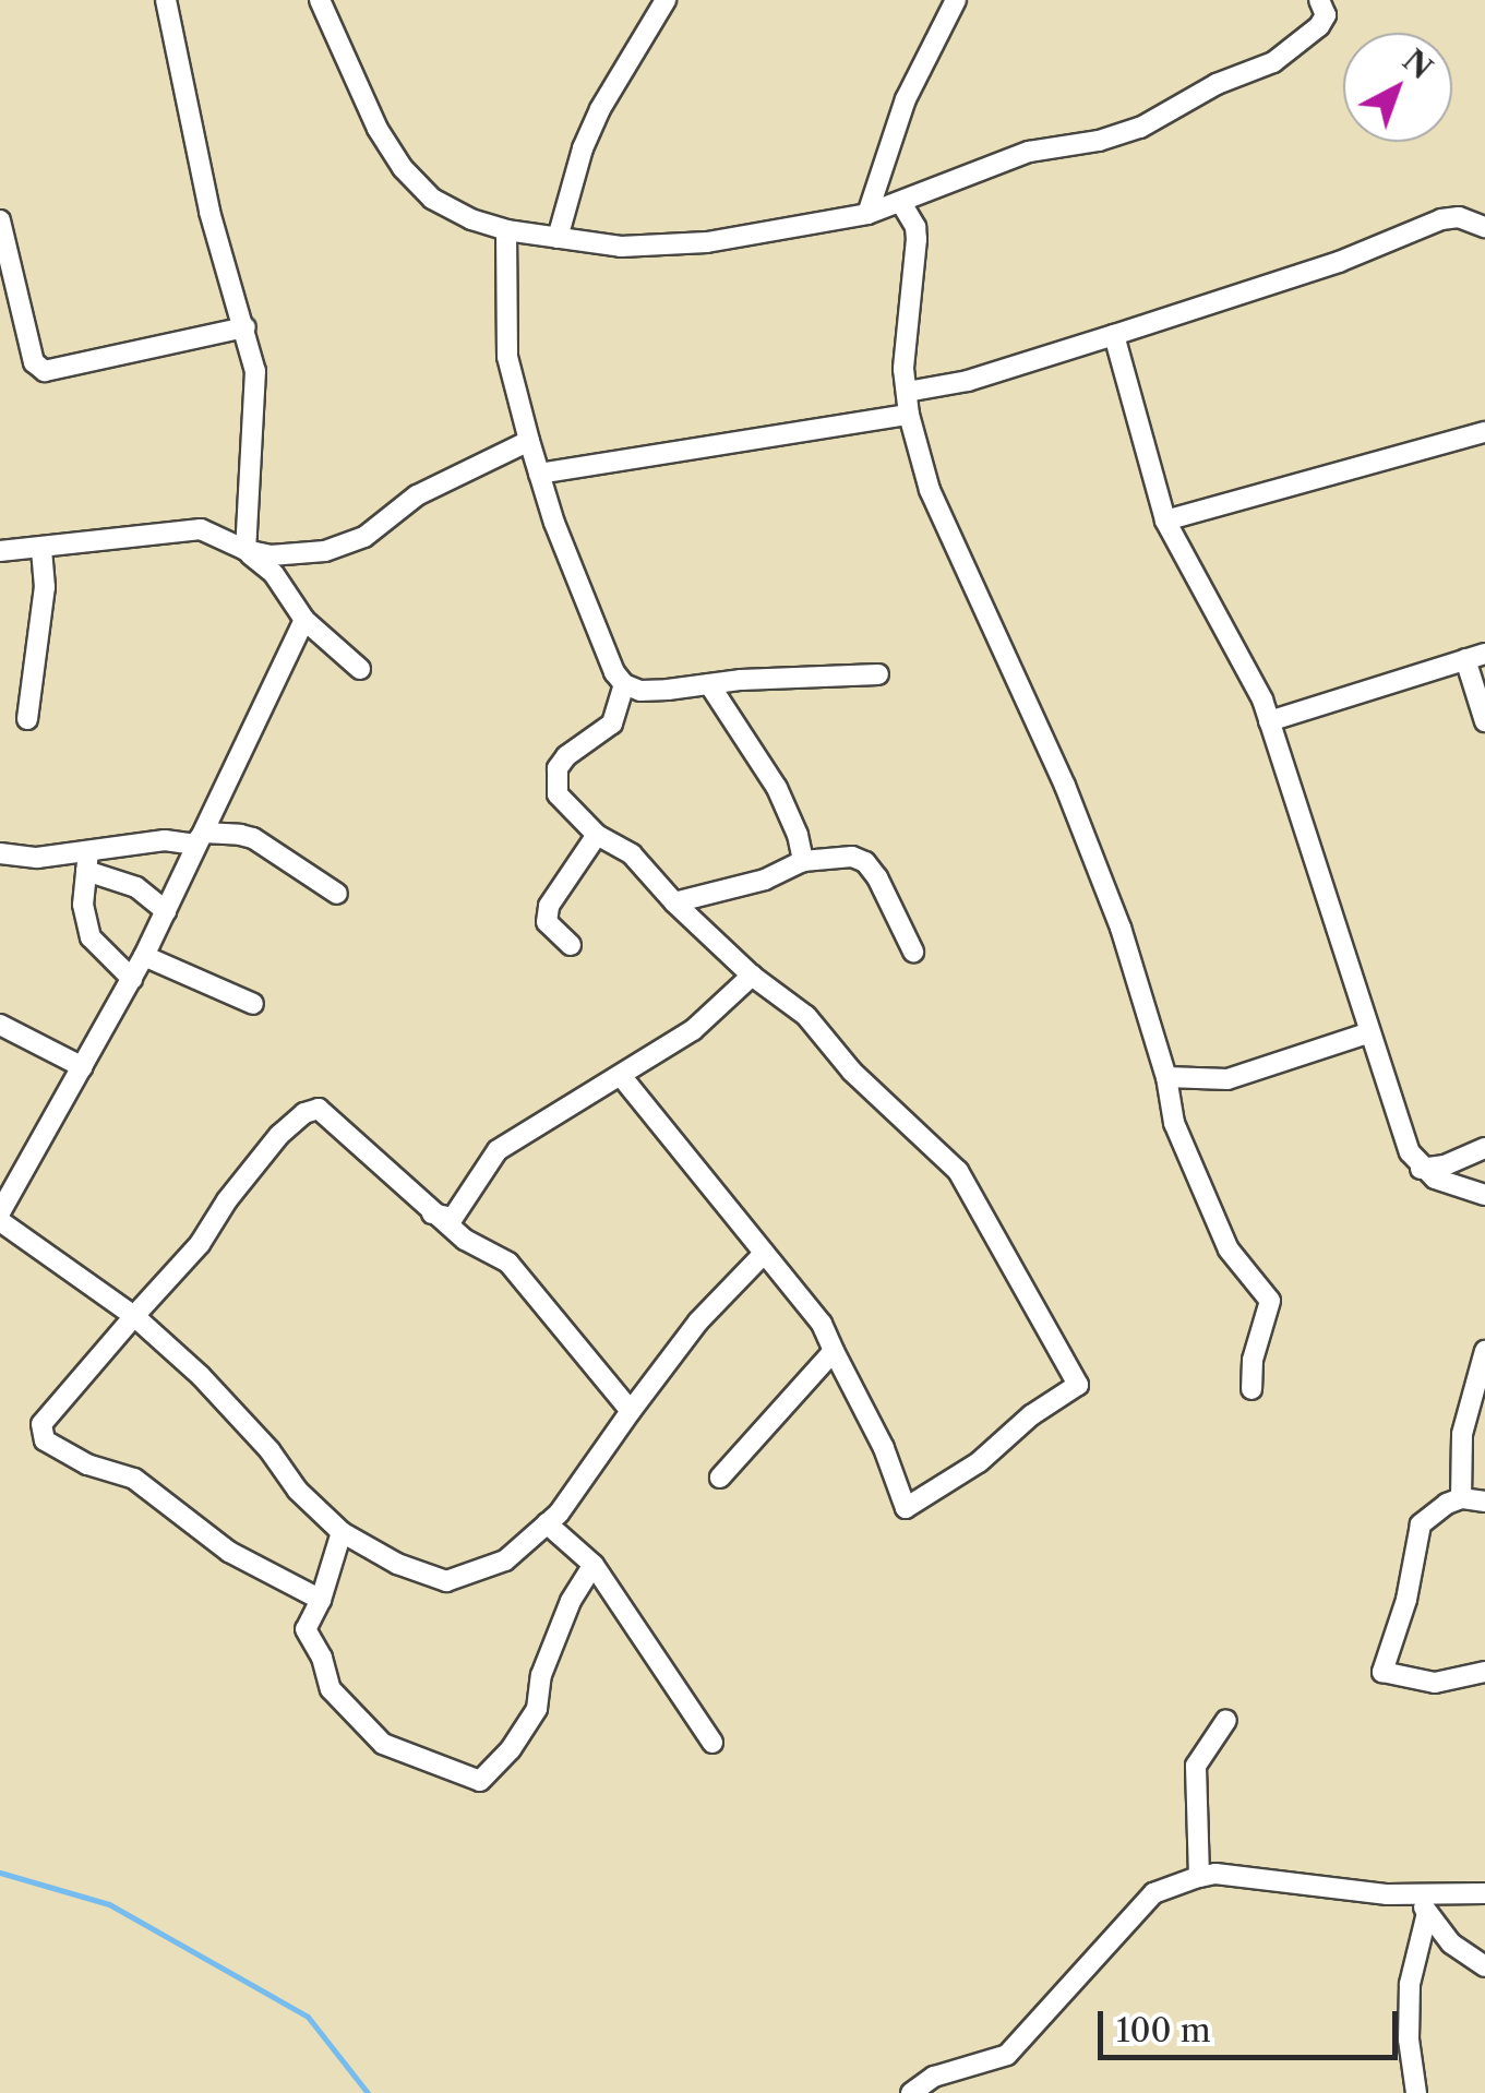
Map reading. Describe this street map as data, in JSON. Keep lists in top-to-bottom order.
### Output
{
  "scale_bar": "100 m",
  "north": "top right"
}
